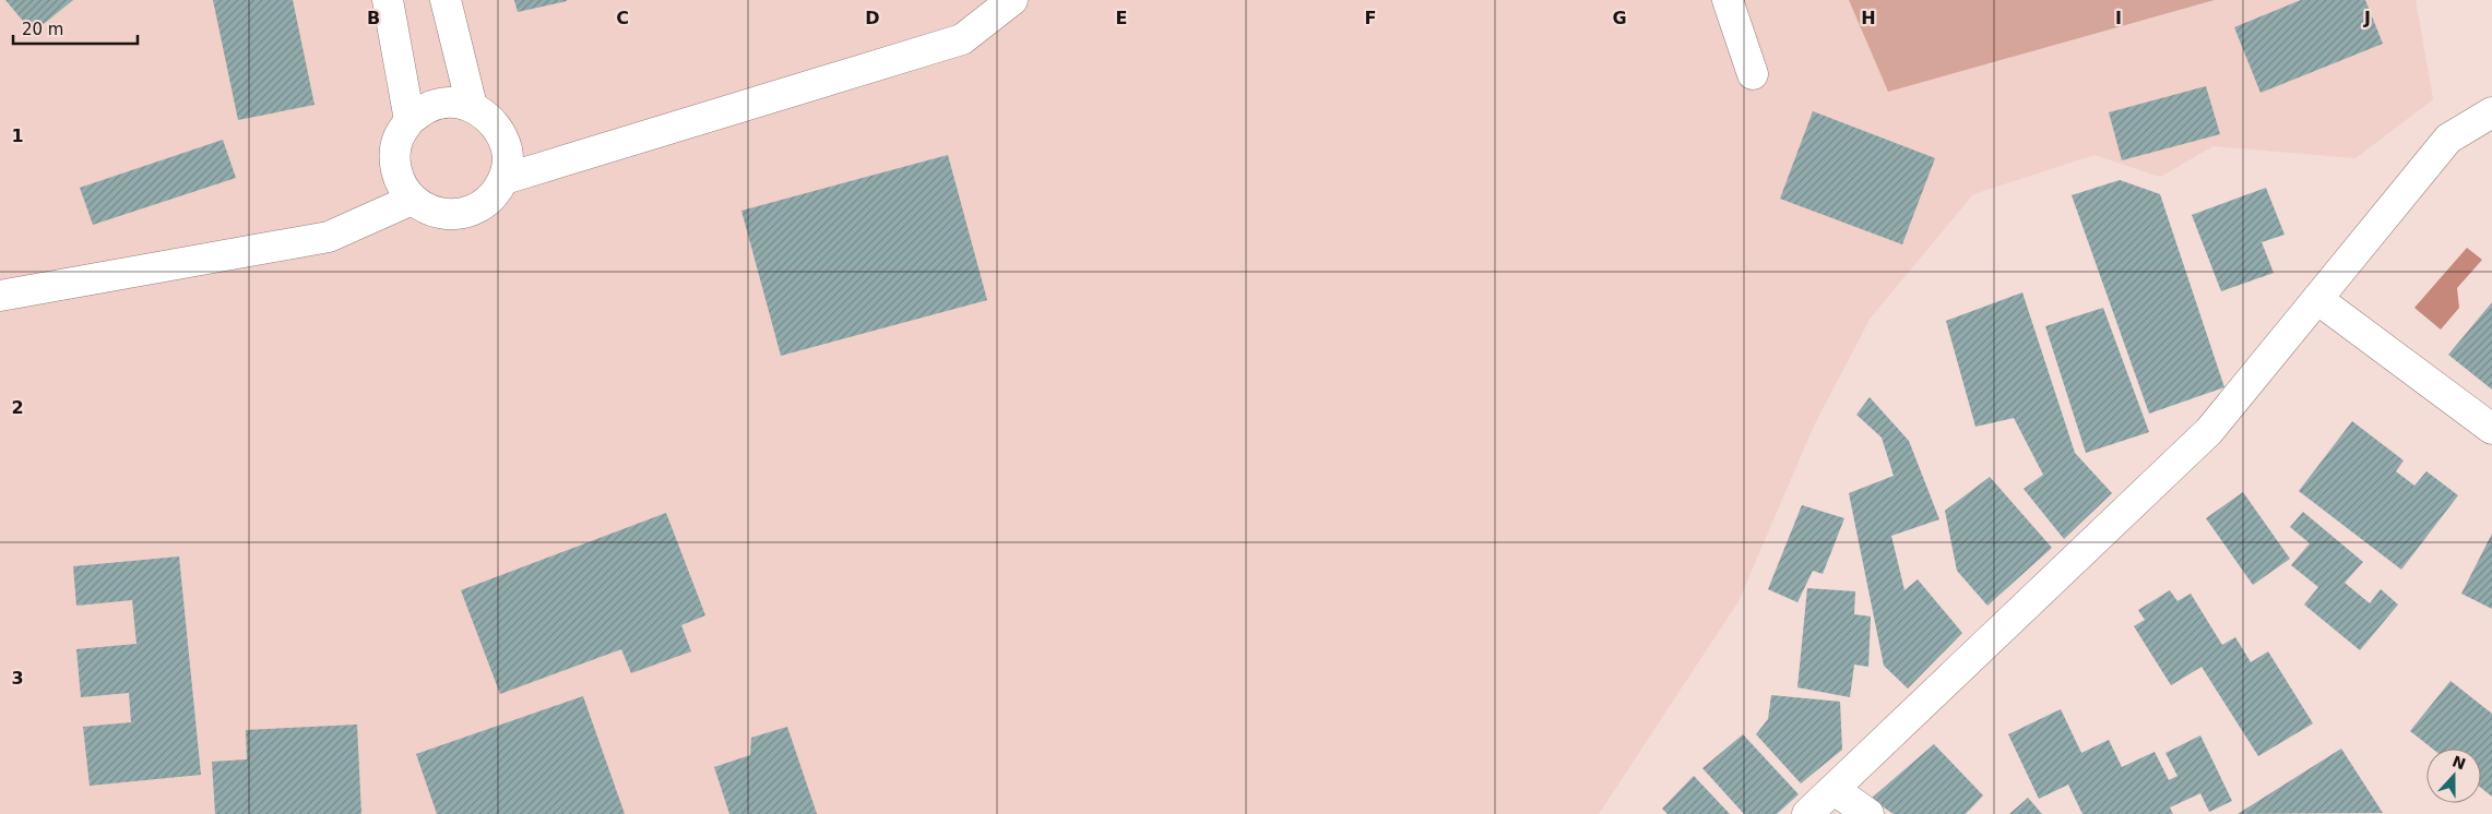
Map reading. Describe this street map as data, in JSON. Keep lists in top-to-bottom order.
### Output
{
  "scale_bar": "20 m",
  "north": "top",
  "grid": {
    "columns": [
      "B",
      "C",
      "D",
      "E",
      "F",
      "G",
      "H",
      "I",
      "J"
    ],
    "rows": ["1", "2", "3"]
  }
}
